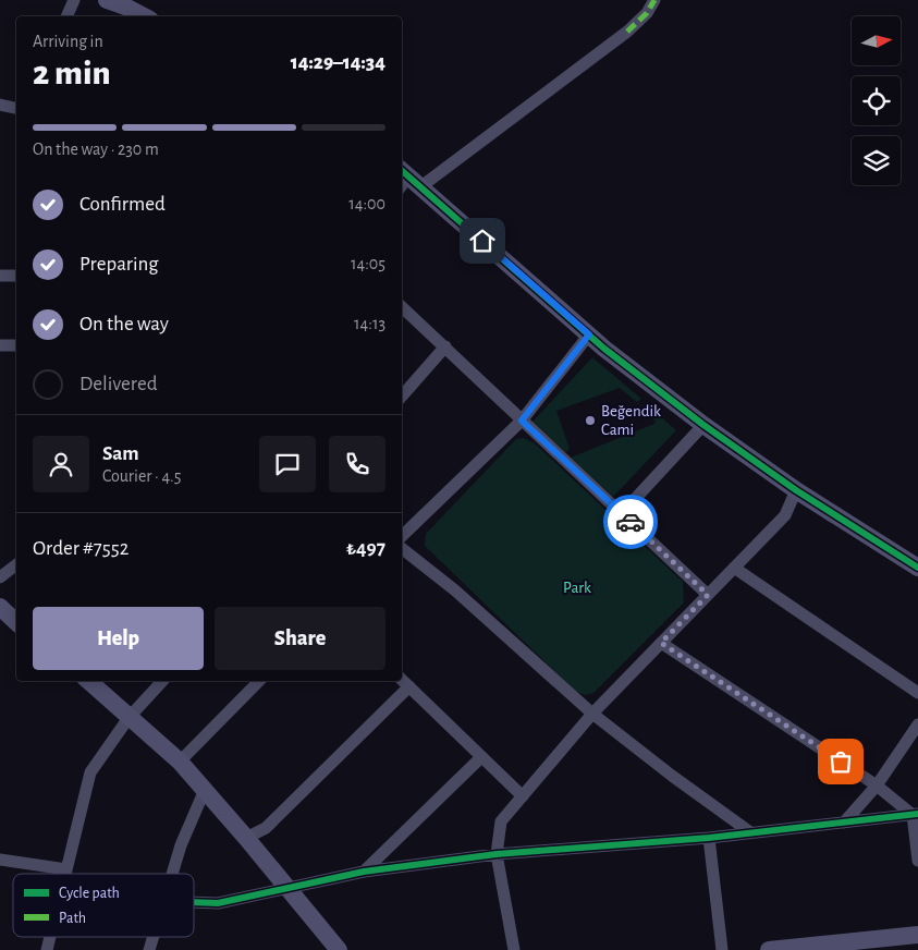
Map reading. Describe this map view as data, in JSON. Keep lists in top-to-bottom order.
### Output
{
  "parks": ["Park"],
  "places": ["Beğendik Cami"],
  "legend": ["Cycle path", "Path"],
  "north": "right",
  "page": {
    "heading": ["2 min", "Arriving in", "14:29–14:34"],
    "panel": [
      "Sam",
      "Courier · 4.5",
      "Order #7552",
      "₺497"
    ],
    "bar": "On the way · 230 m",
    "list": [
      ["Confirmed", "14:00"],
      ["Preparing", "14:05"],
      ["On the way", "14:13"],
      "Delivered"
    ],
    "buttons": ["Help", "Share"]
  }
}
